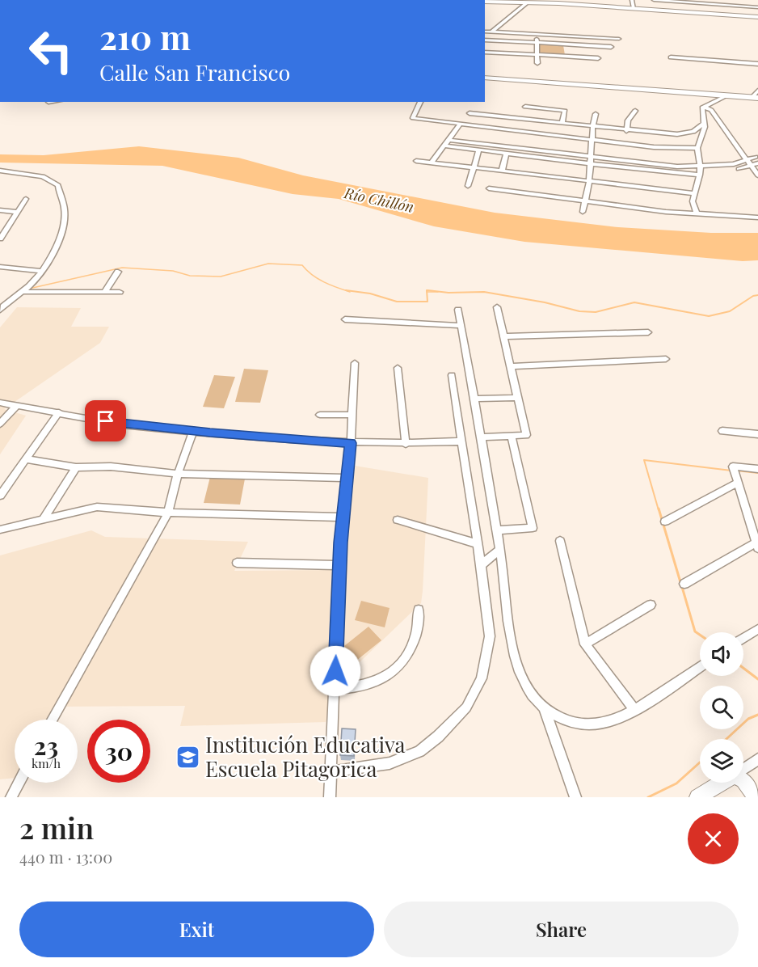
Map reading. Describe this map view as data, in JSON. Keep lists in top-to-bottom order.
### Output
{
  "water": ["Río Chillón"],
  "places": {
    "school or university": ["Institución Educativa Escuela Pitagorica"]
  },
  "page": {
    "turn": ["210 m", "Calle San Francisco"],
    "speed": "23 km/h",
    "limit": "30",
    "heading": ["2 min", "440 m · 13:00"],
    "buttons": ["Exit", "Share"]
  }
}
